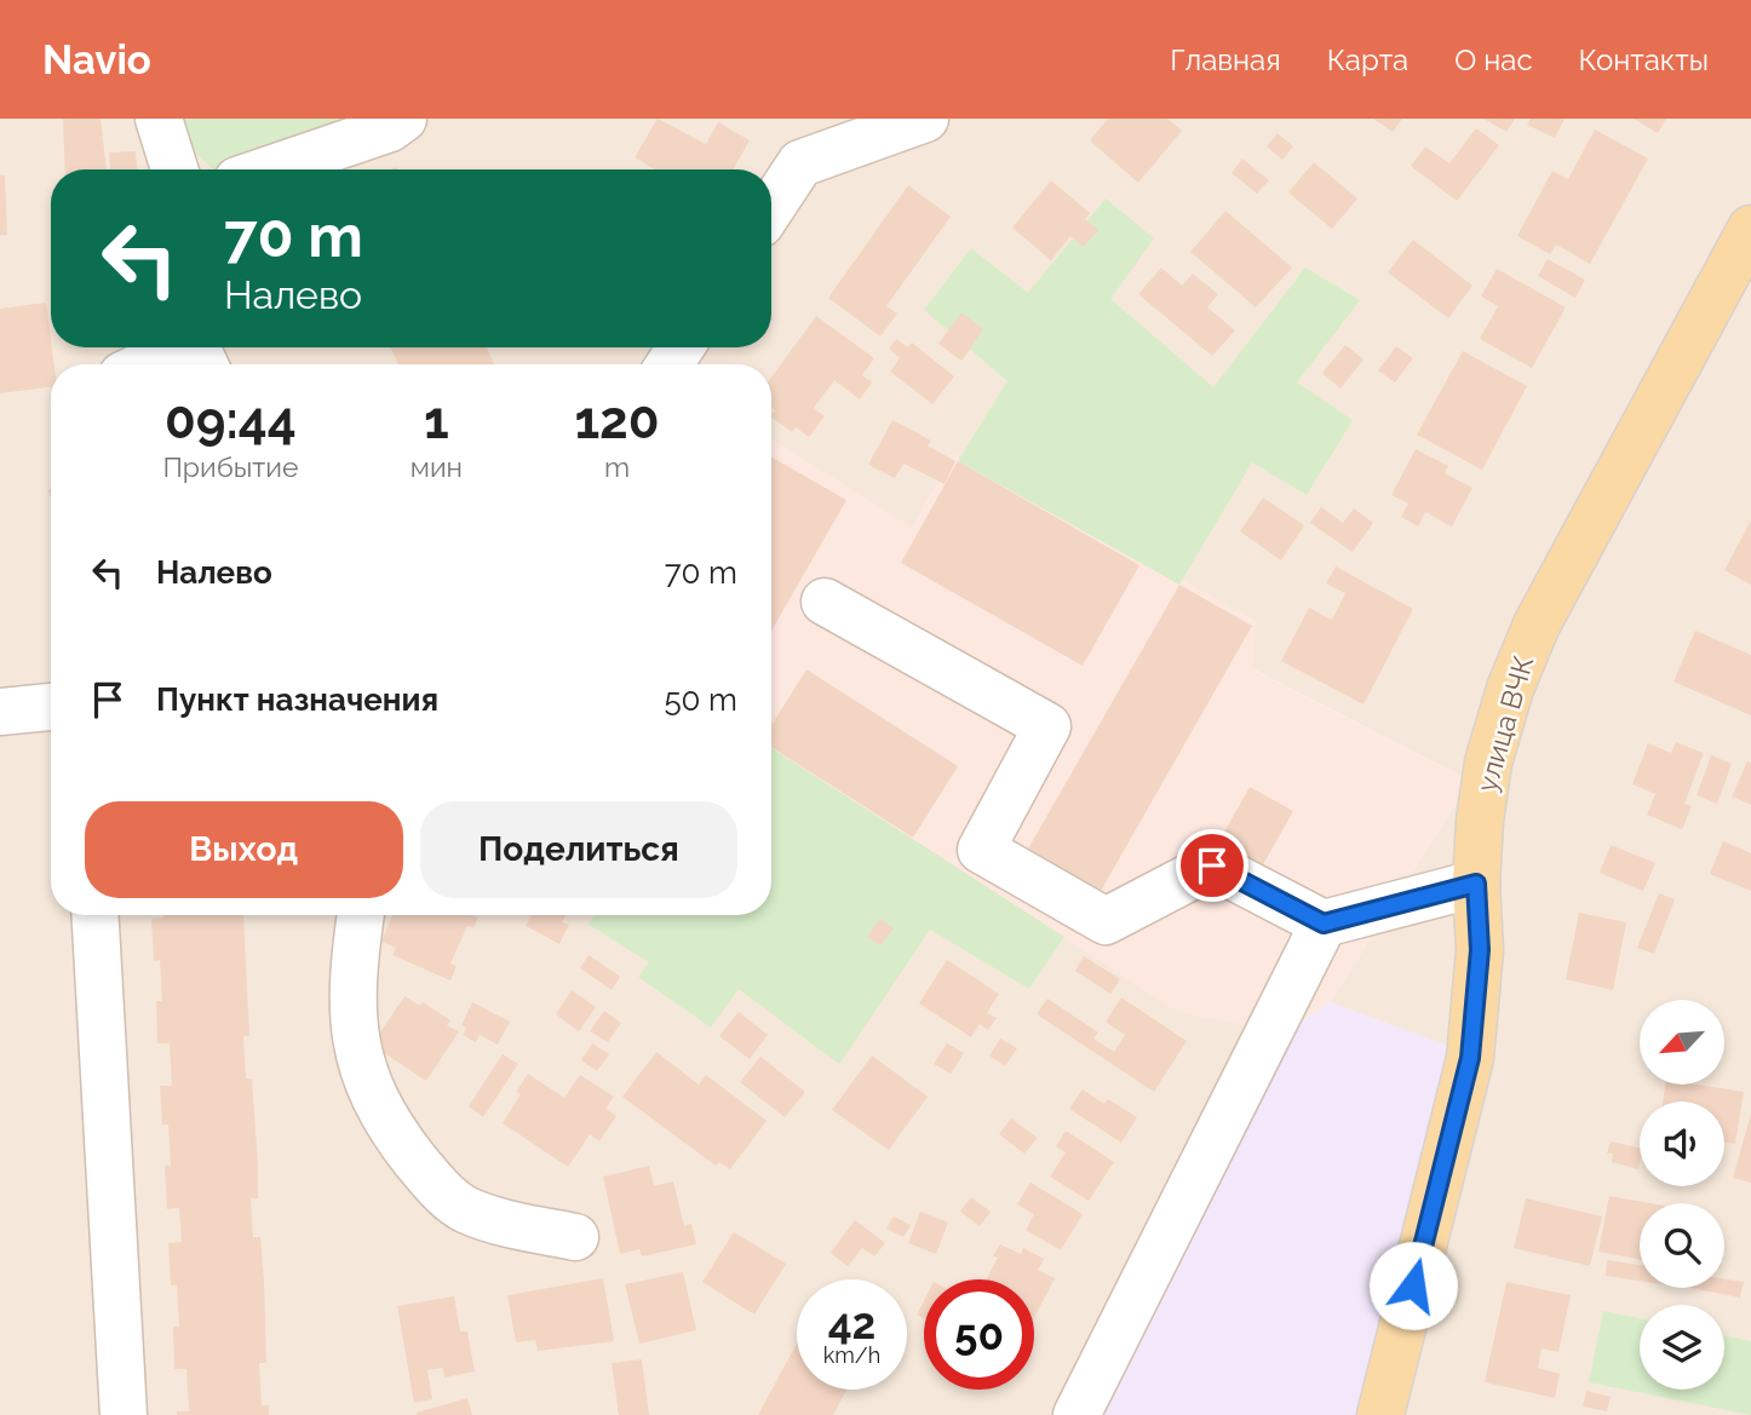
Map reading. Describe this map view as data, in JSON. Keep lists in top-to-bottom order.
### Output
{
  "streets": {
    "main road": ["улица ВЧК"]
  },
  "north": "bottom left",
  "page": {
    "header": "Navio",
    "nav": [
      "Главная",
      "Карта",
      "О нас",
      "Контакты"
    ],
    "turn": ["70 m", "Налево"],
    "eta": [
      "09:44",
      "Прибытие",
      "1",
      "мин",
      "120",
      "m"
    ],
    "list": [
      {
        "name": "Налево",
        "value": "70 m"
      },
      {
        "name": "Пункт назначения",
        "value": "50 m"
      }
    ],
    "buttons": ["Выход", "Поделиться"],
    "speed": "42 km/h",
    "limit": "50"
  }
}
